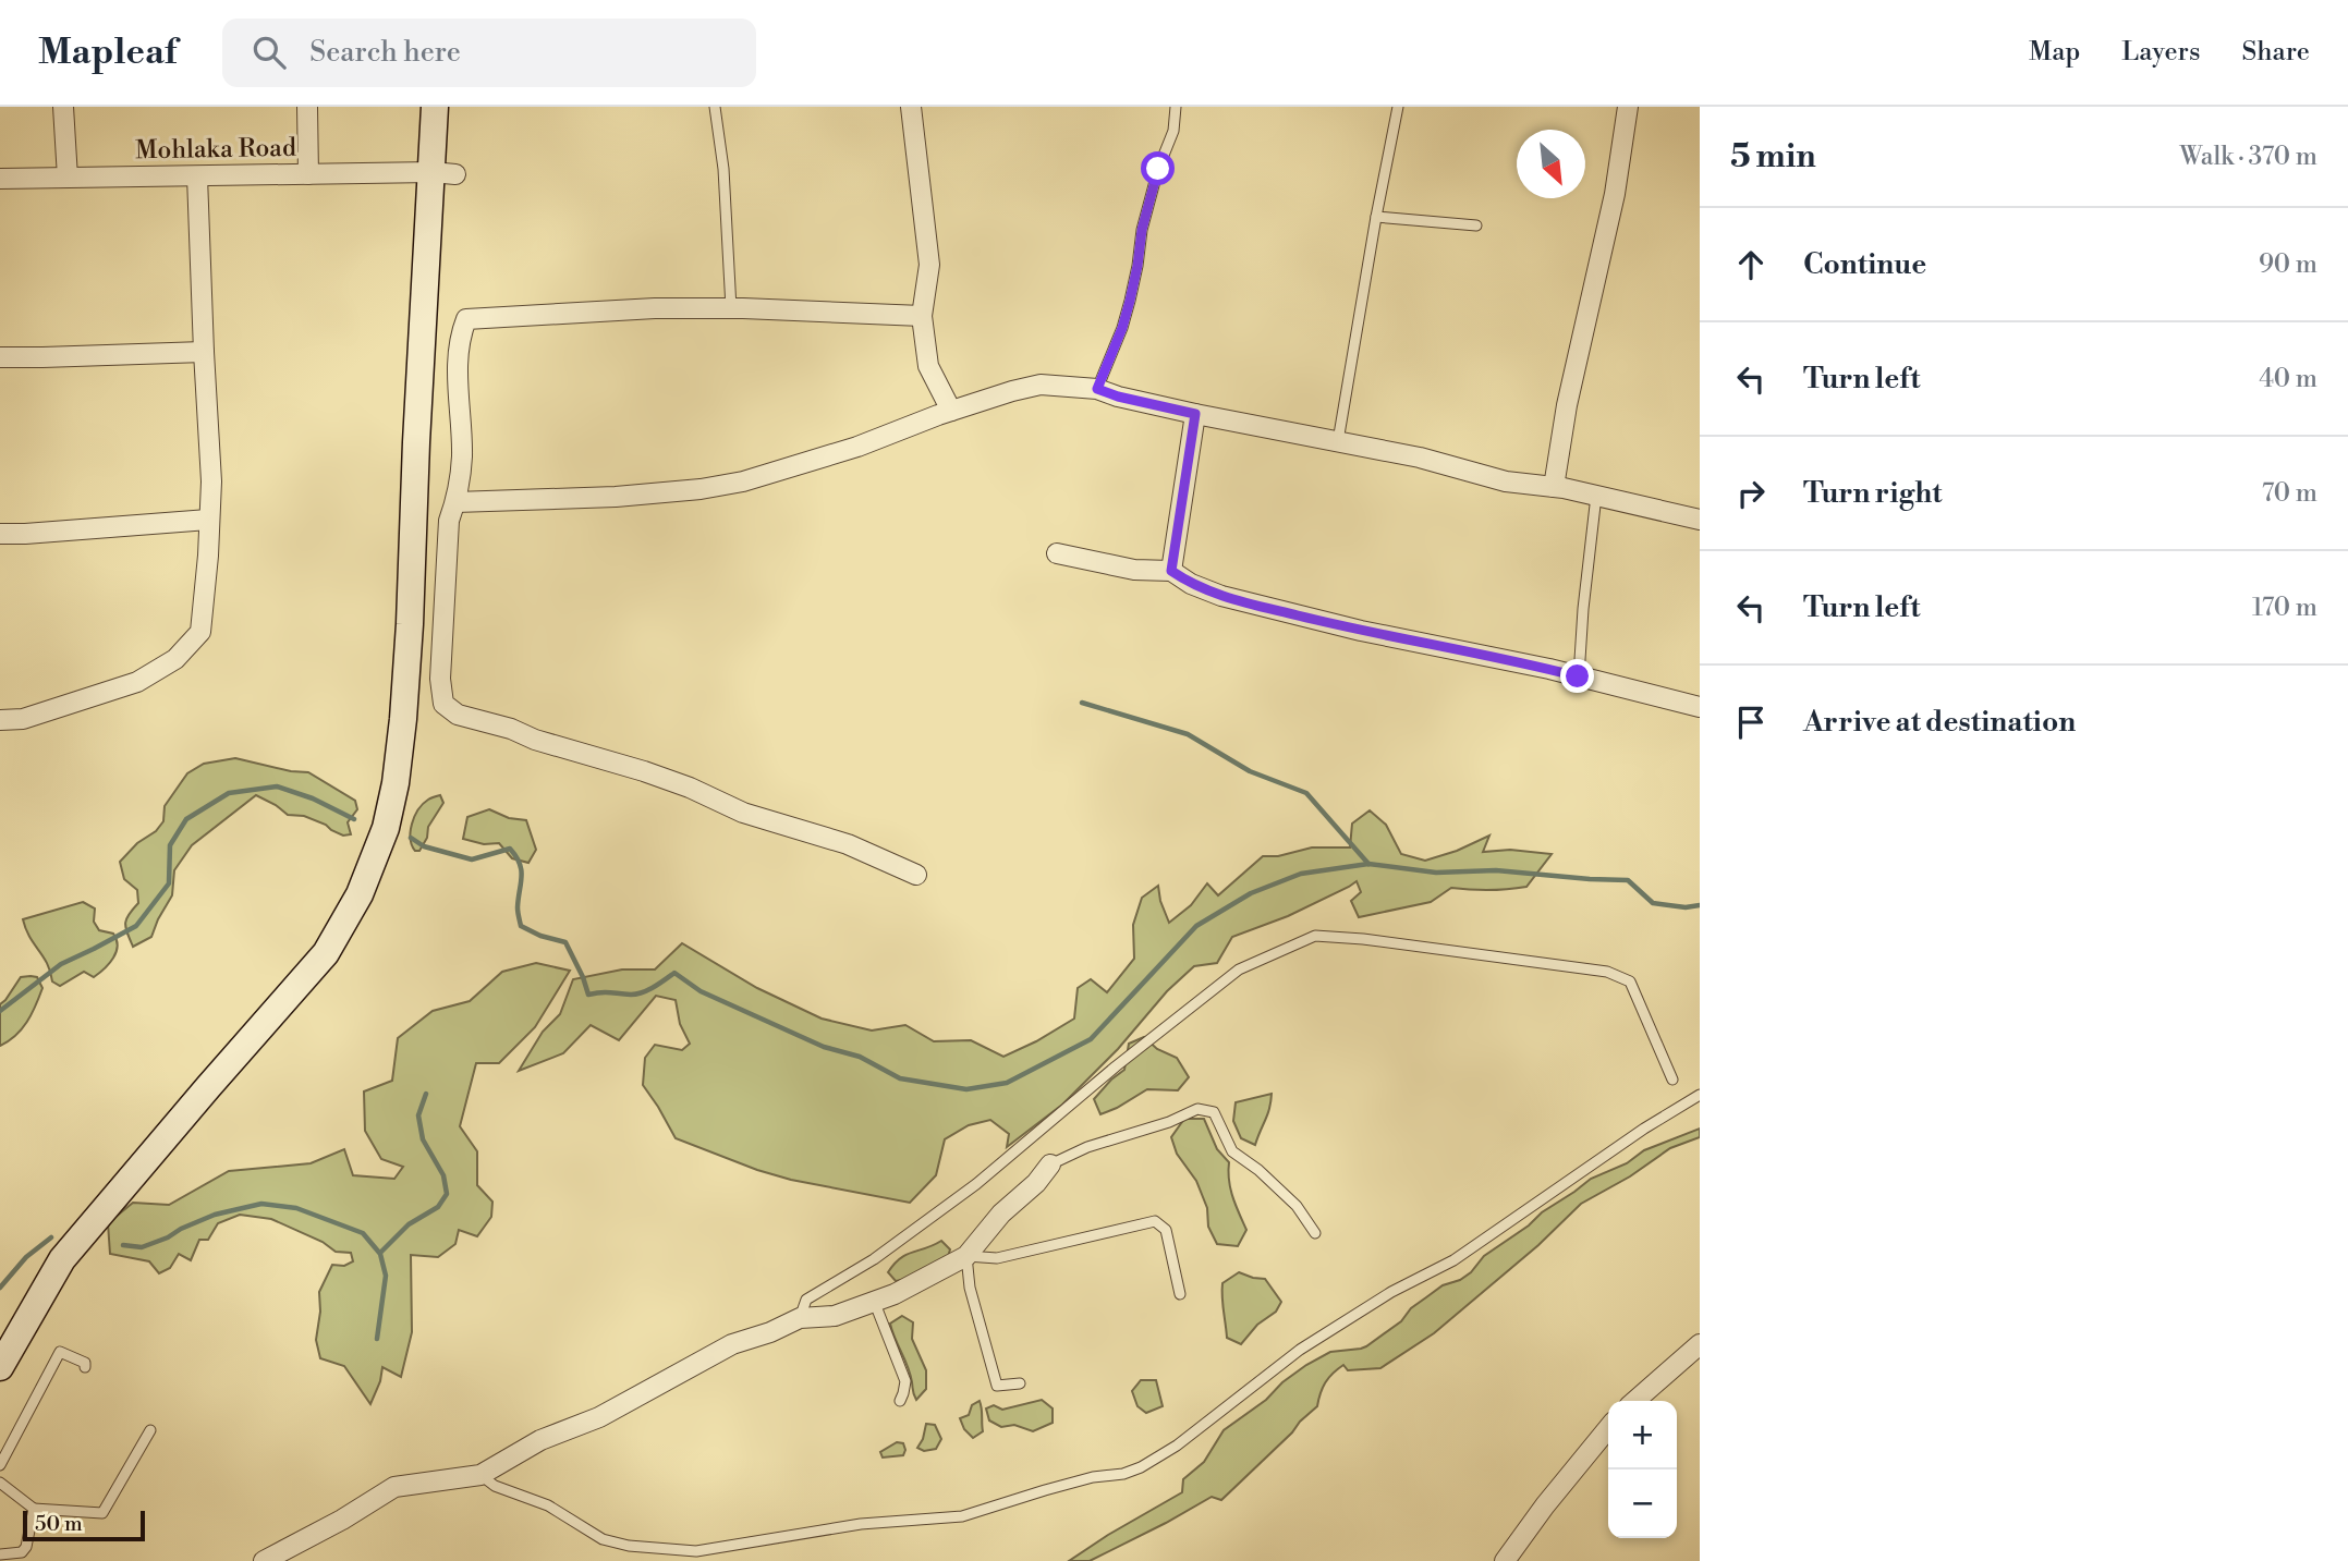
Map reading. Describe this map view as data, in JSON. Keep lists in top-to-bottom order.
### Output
{
  "streets": {
    "street": ["Mohlaka Road"]
  },
  "scale_bar": "50 m",
  "north": "bottom right",
  "page": {
    "header": "Mapleaf",
    "search": "Search here",
    "nav": ["Map", "Layers", "Share"],
    "heading": ["5 min", "Walk · 370 m"],
    "list": [
      ["Continue", "90 m"],
      ["Turn left", "40 m"],
      ["Turn right", "70 m"],
      ["Turn left", "170 m"],
      "Arrive at destination"
    ],
    "map_buttons": ["+", "−"],
    "scale": "50 m"
  }
}
